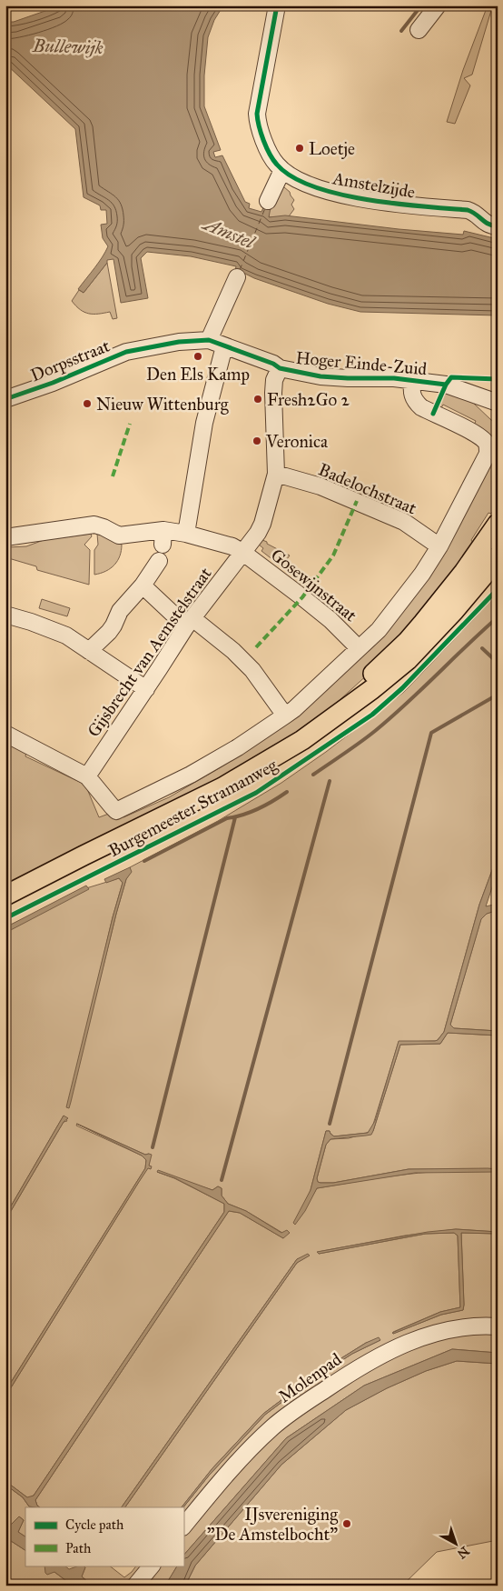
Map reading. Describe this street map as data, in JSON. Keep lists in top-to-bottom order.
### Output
{
  "streets": {
    "main road": ["Burgemeester Stramanweg"],
    "street": [
      "Amstelzijde",
      "Dorpsstraat",
      "Hoger Einde-Zuid",
      "Badelochstraat",
      "Gosewijnstraat",
      "Gijsbrecht van Aemstelstraat",
      "Molenpad"
    ]
  },
  "crossings": [
    ["Dorpsstraat", "Hoger Einde-Zuid"],
    ["Hoger Einde-Zuid", "Gijsbrecht van Aemstelstraat"],
    ["Badelochstraat", "Gijsbrecht van Aemstelstraat"],
    ["Gosewijnstraat", "Gijsbrecht van Aemstelstraat"]
  ],
  "water": ["Bullewijk", "Amstel"],
  "places": [
    "Loetje",
    "Den Els Kamp",
    "Fresh2Go 2",
    "Nieuw Wittenburg",
    "Veronica",
    "IJsvereniging \"De Amstelbocht\""
  ],
  "legend": ["Cycle path", "Path"],
  "north": "bottom right"
}
